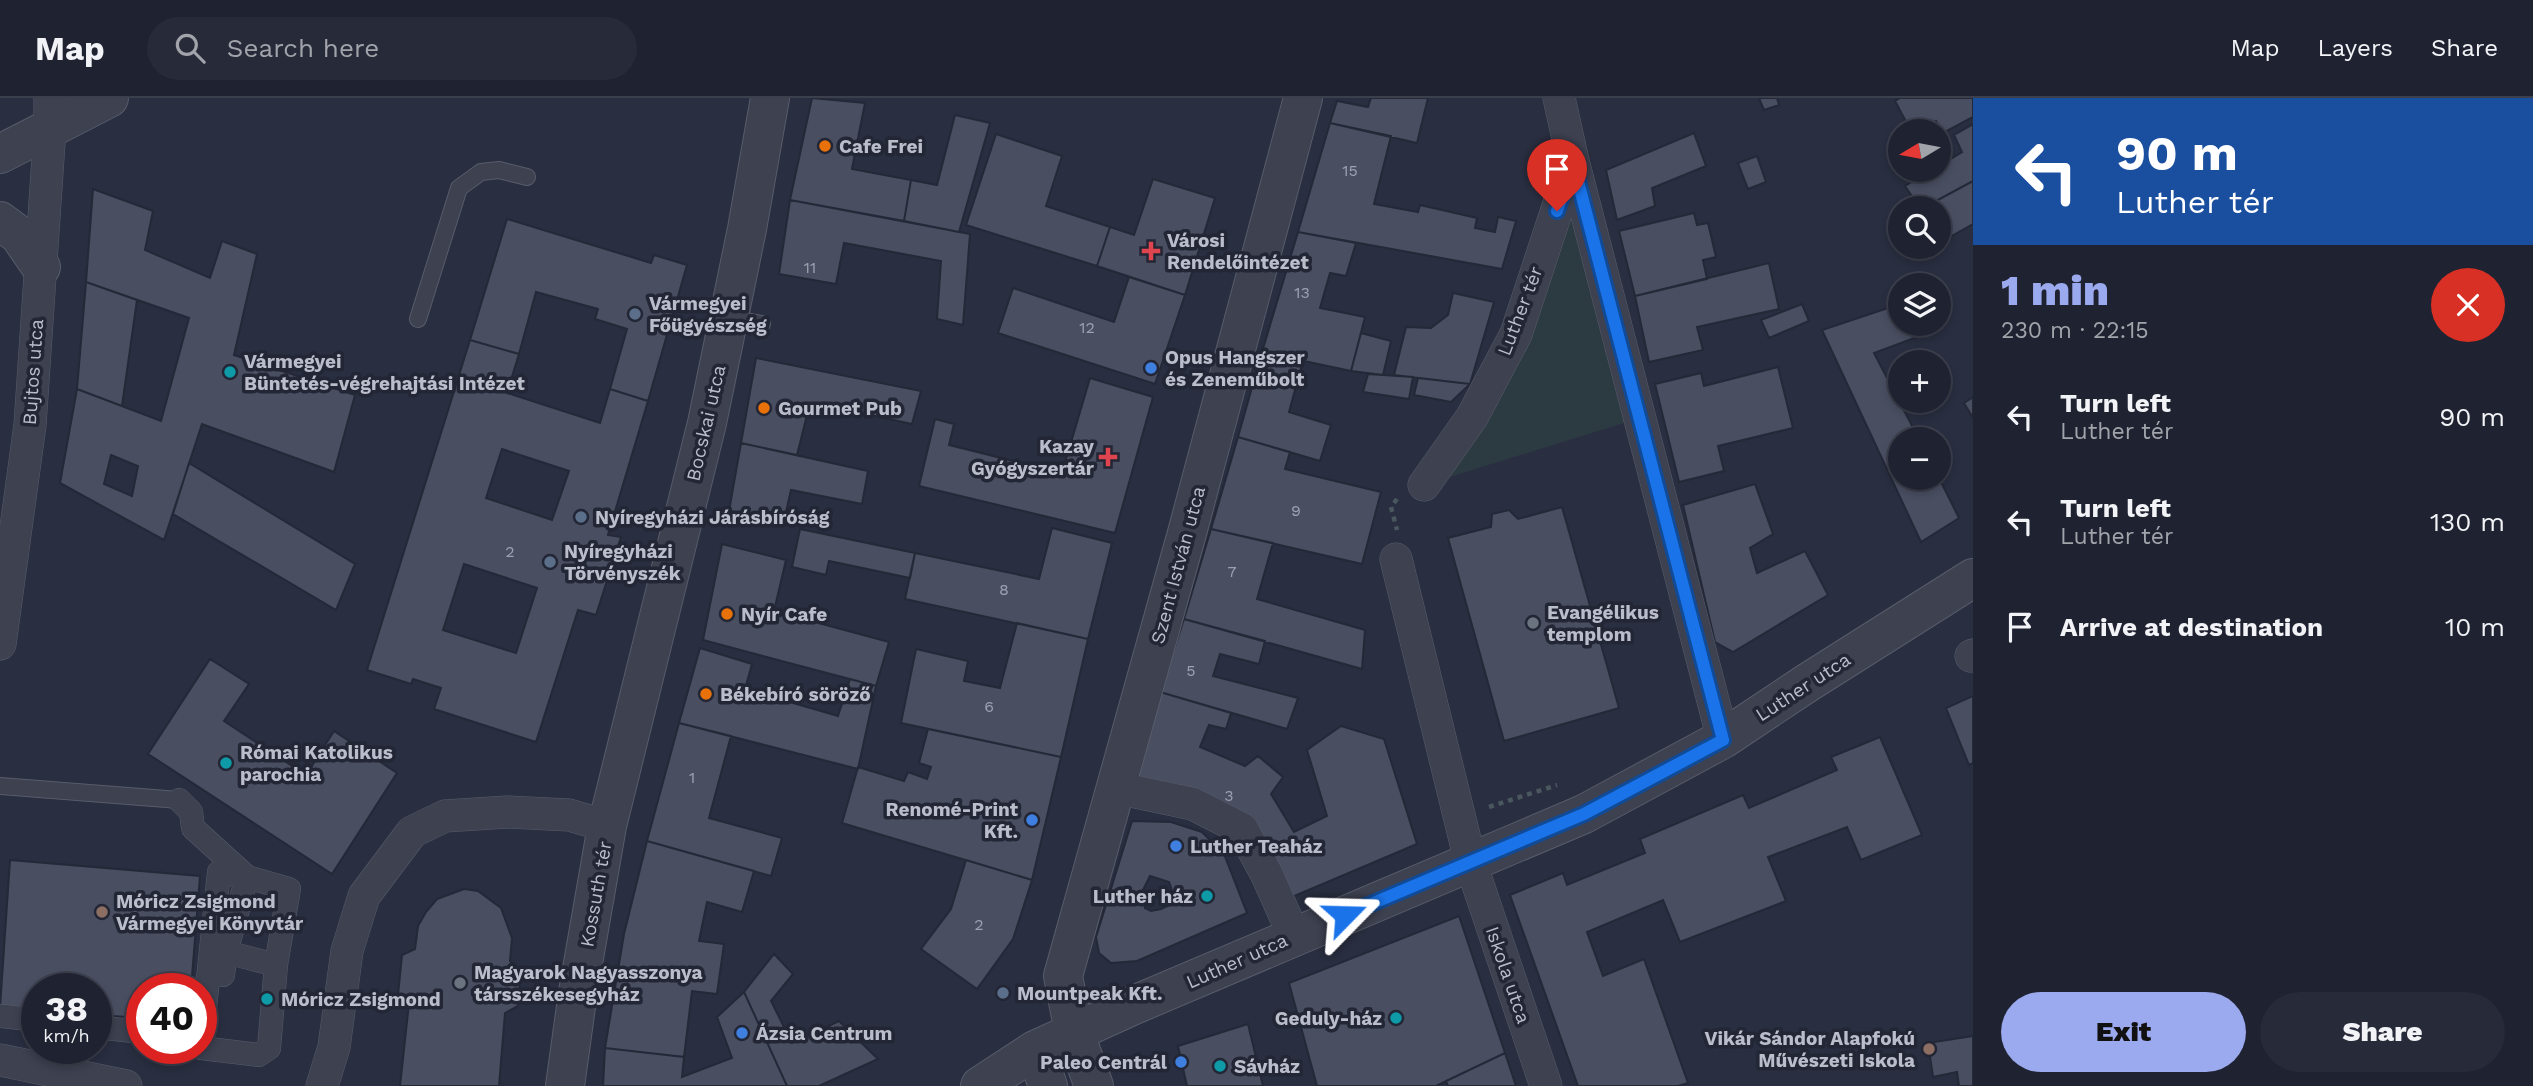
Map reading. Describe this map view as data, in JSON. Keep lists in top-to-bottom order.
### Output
{
  "streets": {
    "street": [
      "Luther tér",
      "Bujtos utca",
      "Bocskai utca",
      "Szent István utca",
      "Luther utca",
      "Kossuth tér",
      "Iskola utca"
    ]
  },
  "crossings": [
    ["Bocskai utca", "Kossuth tér"],
    ["Szent István utca", "Luther utca"],
    ["Luther utca", "Iskola utca"]
  ],
  "places": {
    "other": [
      "Cafe Frei",
      "Vármegyei Főügyészség",
      "Opus Hangszer és Zeneműbolt",
      "Vármegyei Büntetés-végrehajtási Intézet",
      "Gourmet Pub",
      "Nyíregyházi Járásbíróság",
      "Nyíregyházi Törvényszék",
      "Nyír Cafe",
      "Evangélikus templom",
      "Békebíró söröző",
      "Római Katolikus parochia",
      "Renomé-Print Kft.",
      "Luther Teaház",
      "Luther ház",
      "Móricz Zsigmond Vármegyei Könyvtár",
      "Magyarok Nagyasszonya társszékesegyház",
      "Mountpeak Kft.",
      "Móricz Zsigmond",
      "Geduly-ház",
      "Ázsia Centrum",
      "Vikár Sándor Alapfokú Művészeti Iskola",
      "Paleo Centrál",
      "Sávház"
    ],
    "health": ["Városi Rendelőintézet", "Kazay Gyógyszertár"]
  },
  "house_numbers": [
    "15",
    "11",
    "13",
    "12",
    "9",
    "2",
    "7",
    "8",
    "5",
    "6",
    "1",
    "3",
    "2"
  ],
  "north": "left",
  "page": {
    "header": "Map",
    "search": "Search here",
    "nav": ["Map", "Layers", "Share"],
    "turn": ["90 m", "Luther tér"],
    "map_buttons": ["+", "−"],
    "heading": ["1 min", "230 m · 22:15"],
    "list": [
      {
        "name": "Turn left",
        "note": "Luther tér",
        "value": "90 m"
      },
      {
        "name": "Turn left",
        "note": "Luther tér",
        "value": "130 m"
      },
      {
        "name": "Arrive at destination",
        "value": "10 m"
      }
    ],
    "speed": "38 km/h",
    "limit": "40",
    "buttons": ["Exit", "Share"]
  }
}
